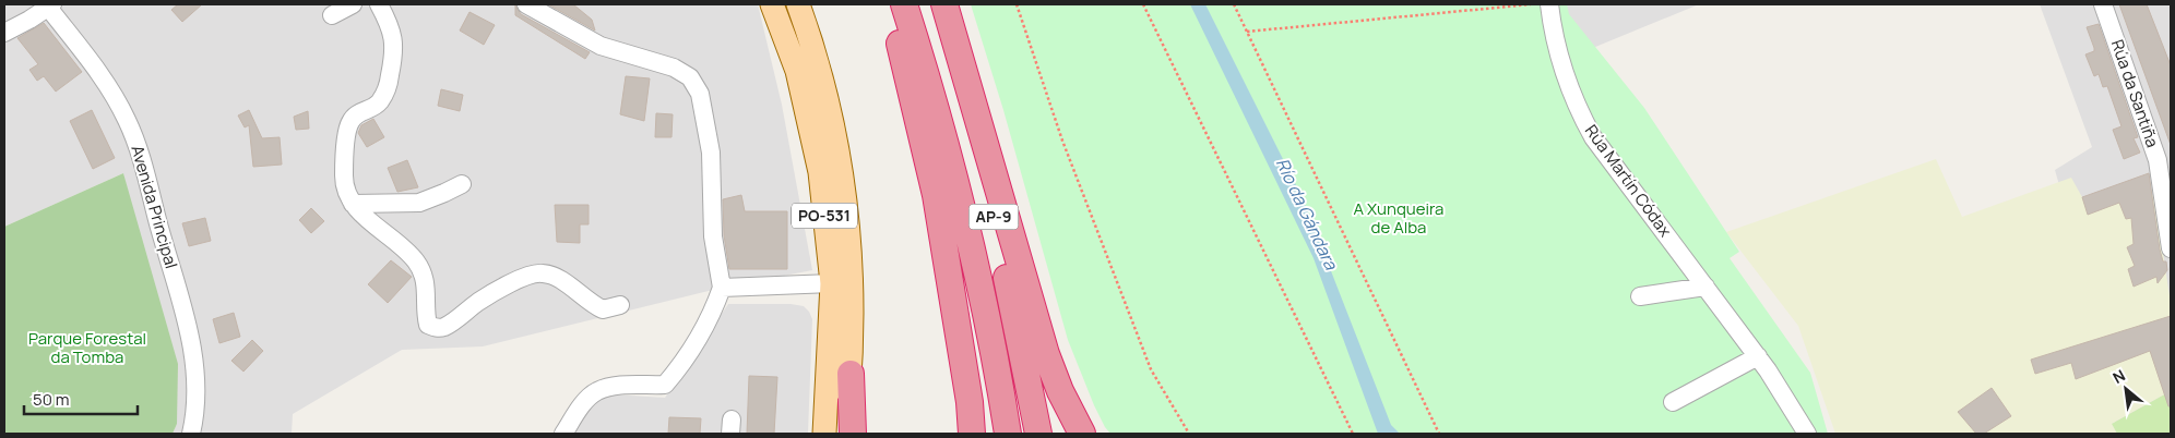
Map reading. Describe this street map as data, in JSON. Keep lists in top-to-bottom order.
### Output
{
  "streets": {
    "highway": ["AP-9"],
    "main road": ["PO-531"],
    "street": ["Rúa da Santiña", "Rúa Martín Códax", "Avenida Principal"]
  },
  "water": ["Río da Gándara"],
  "parks": ["A Xunqueira de Alba", "Parque Forestal da Tomba"],
  "scale_bar": "50 m",
  "north": "top left"
}
